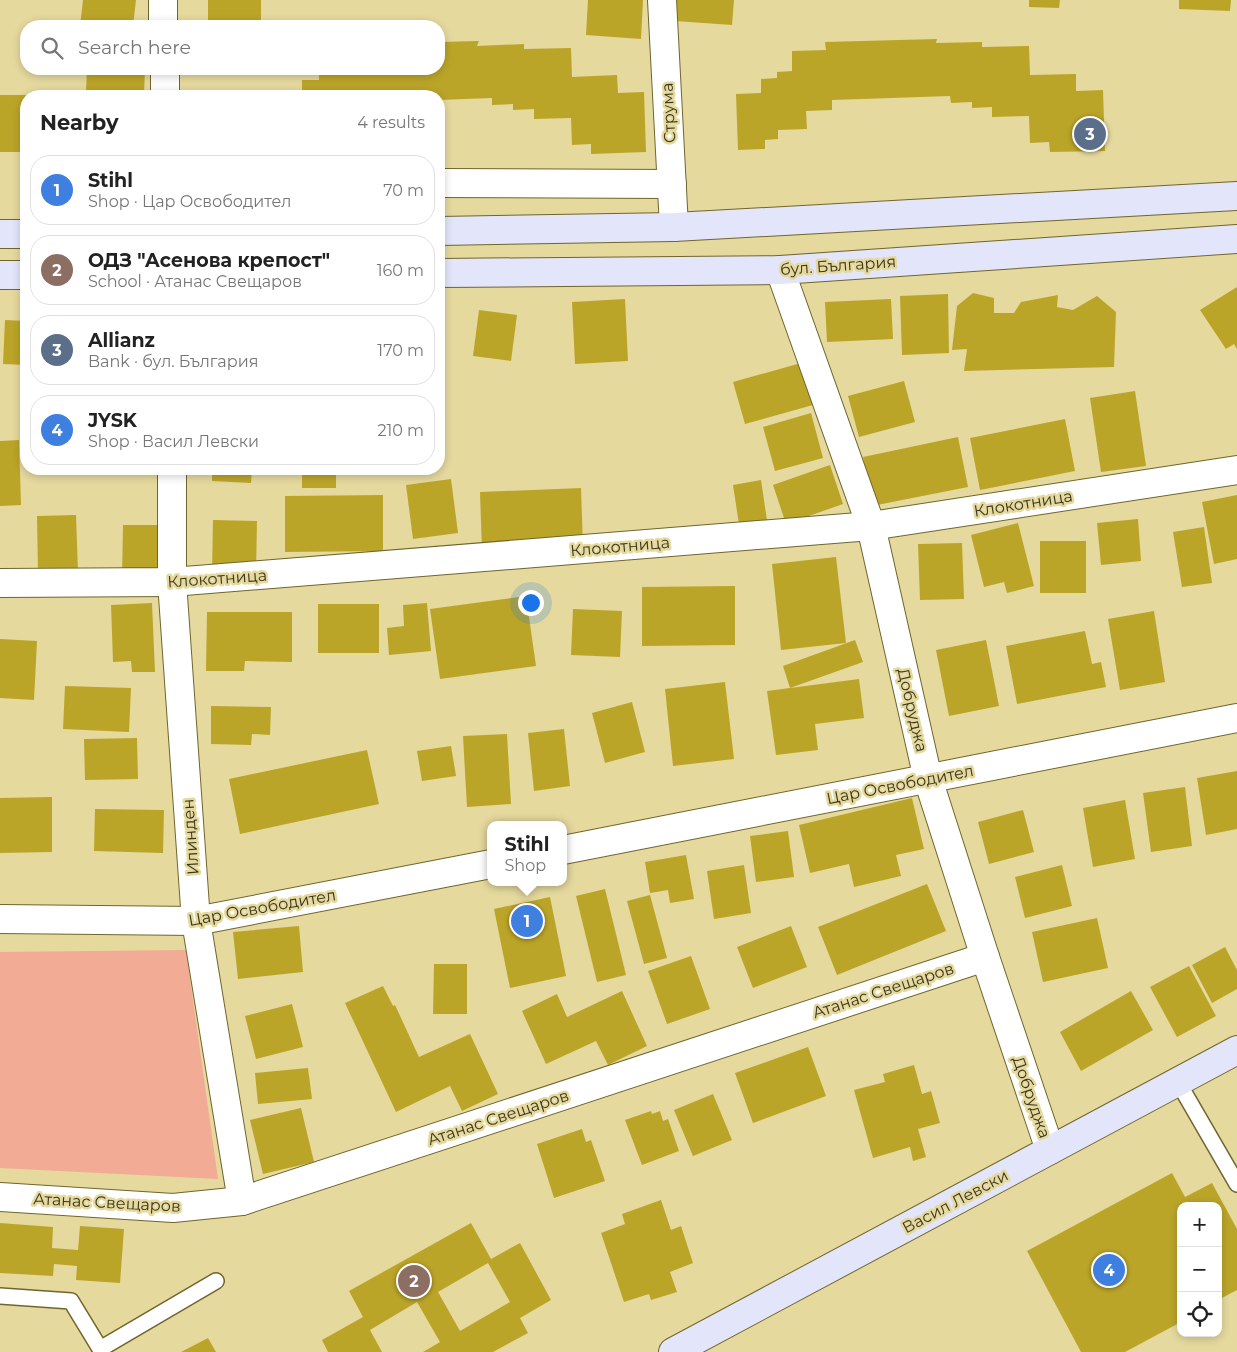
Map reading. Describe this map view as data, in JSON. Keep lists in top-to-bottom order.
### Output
{
  "streets": {
    "main road": ["бул. България", "Васил Левски"],
    "street": [
      "Струма",
      "Клокотница",
      "Добруджа",
      "Цар Освободител",
      "Илинден",
      "Атанас Свещаров"
    ]
  },
  "crossings": [
    ["бул. България", "Добруджа"],
    ["Клокотница", "Добруджа"],
    ["Клокотница", "Илинден"],
    ["Добруджа", "Цар Освободител"],
    ["Добруджа", "Атанас Свещаров"],
    ["Добруджа", "Васил Левски"],
    ["Цар Освободител", "Илинден"],
    ["Илинден", "Атанас Свещаров"]
  ],
  "page": {
    "search": "Search here",
    "heading": ["Nearby", "4 results"],
    "pins": [
      "3",
      "1",
      "4",
      "2"
    ],
    "list": [
      {
        "mark": "1",
        "name": "Stihl",
        "note": "Shop · Цар Освободител",
        "value": "70 m"
      },
      {
        "mark": "2",
        "name": "ОДЗ \"Асенова крепост\"",
        "note": "School · Атанас Свещаров",
        "value": "160 m"
      },
      {
        "mark": "3",
        "name": "Allianz",
        "note": "Bank · бул. България",
        "value": "170 m"
      },
      {
        "mark": "4",
        "name": "JYSK",
        "note": "Shop · Васил Левски",
        "value": "210 m"
      }
    ],
    "popup": ["Stihl", "Shop"],
    "map_buttons": ["+", "−"]
  }
}
